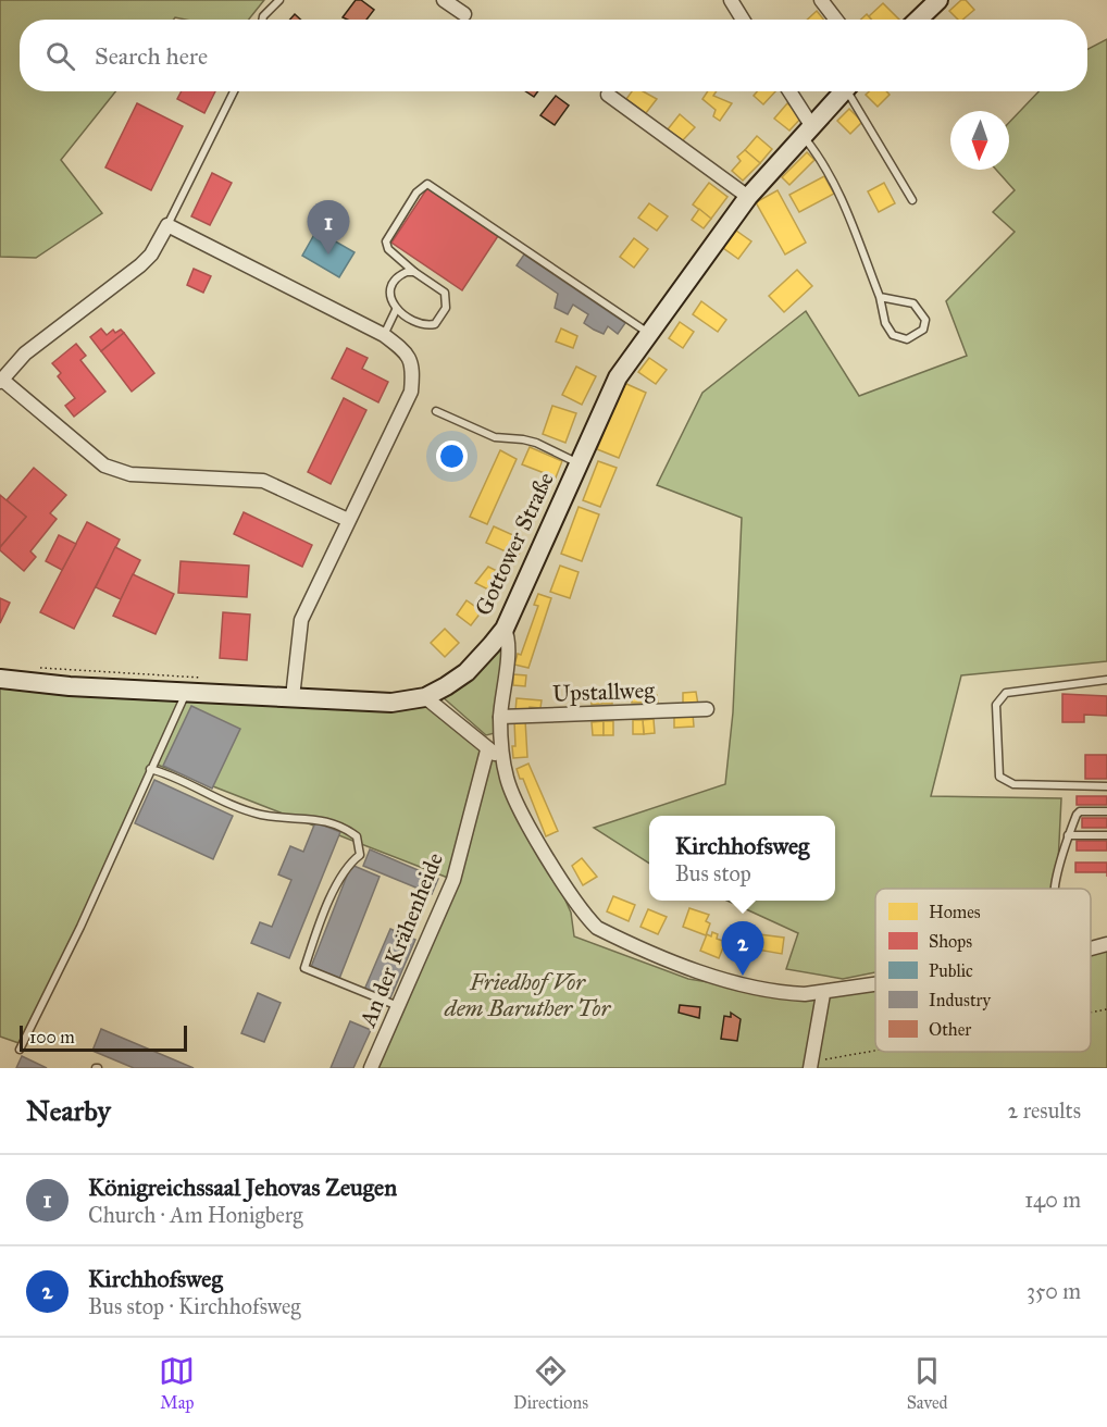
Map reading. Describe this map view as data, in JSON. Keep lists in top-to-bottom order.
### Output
{
  "streets": {
    "street": ["Gottower Straße", "Upstallweg", "An der Krähenheide"]
  },
  "parks": ["Friedhof Vor dem Baruther Tor"],
  "legend": [
    "Homes",
    "Shops",
    "Public",
    "Industry",
    "Other"
  ],
  "scale_bar": "100 m",
  "north": "bottom",
  "page": {
    "search": "Search here",
    "pins": ["1", "2"],
    "popup": ["Kirchhofsweg", "Bus stop"],
    "scale": "100 m",
    "heading": ["Nearby", "2 results"],
    "list": [
      {
        "mark": "1",
        "name": "Königreichssaal Jehovas Zeugen",
        "note": "Church · Am Honigberg",
        "value": "140 m"
      },
      {
        "mark": "2",
        "name": "Kirchhofsweg",
        "note": "Bus stop · Kirchhofsweg",
        "value": "350 m"
      }
    ],
    "nav": ["Map", "Directions", "Saved"]
  }
}
